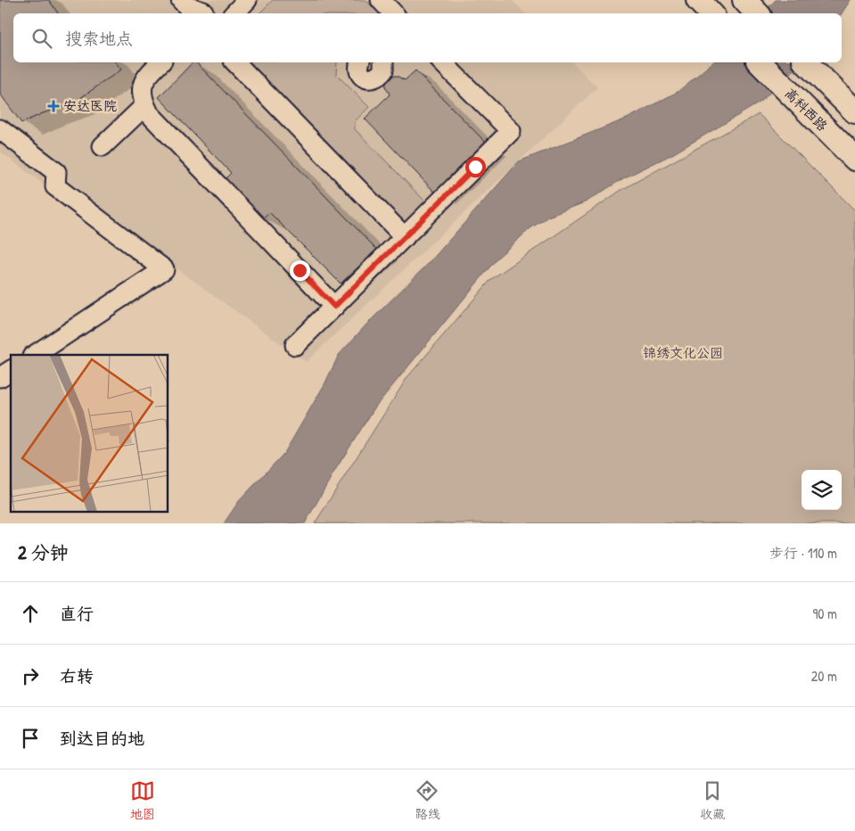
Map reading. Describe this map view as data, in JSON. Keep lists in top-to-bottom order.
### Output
{
  "streets": {
    "main road": ["高科西路"]
  },
  "parks": ["锦绣文化公园"],
  "places": {
    "health": ["安达医院"]
  },
  "page": {
    "search": "搜索地点",
    "heading": ["2 分钟", "步行 · 110 m"],
    "list": [
      ["直行", "90 m"],
      ["右转", "20 m"],
      "到达目的地"
    ],
    "nav": ["地图", "路线", "收藏"]
  }
}
